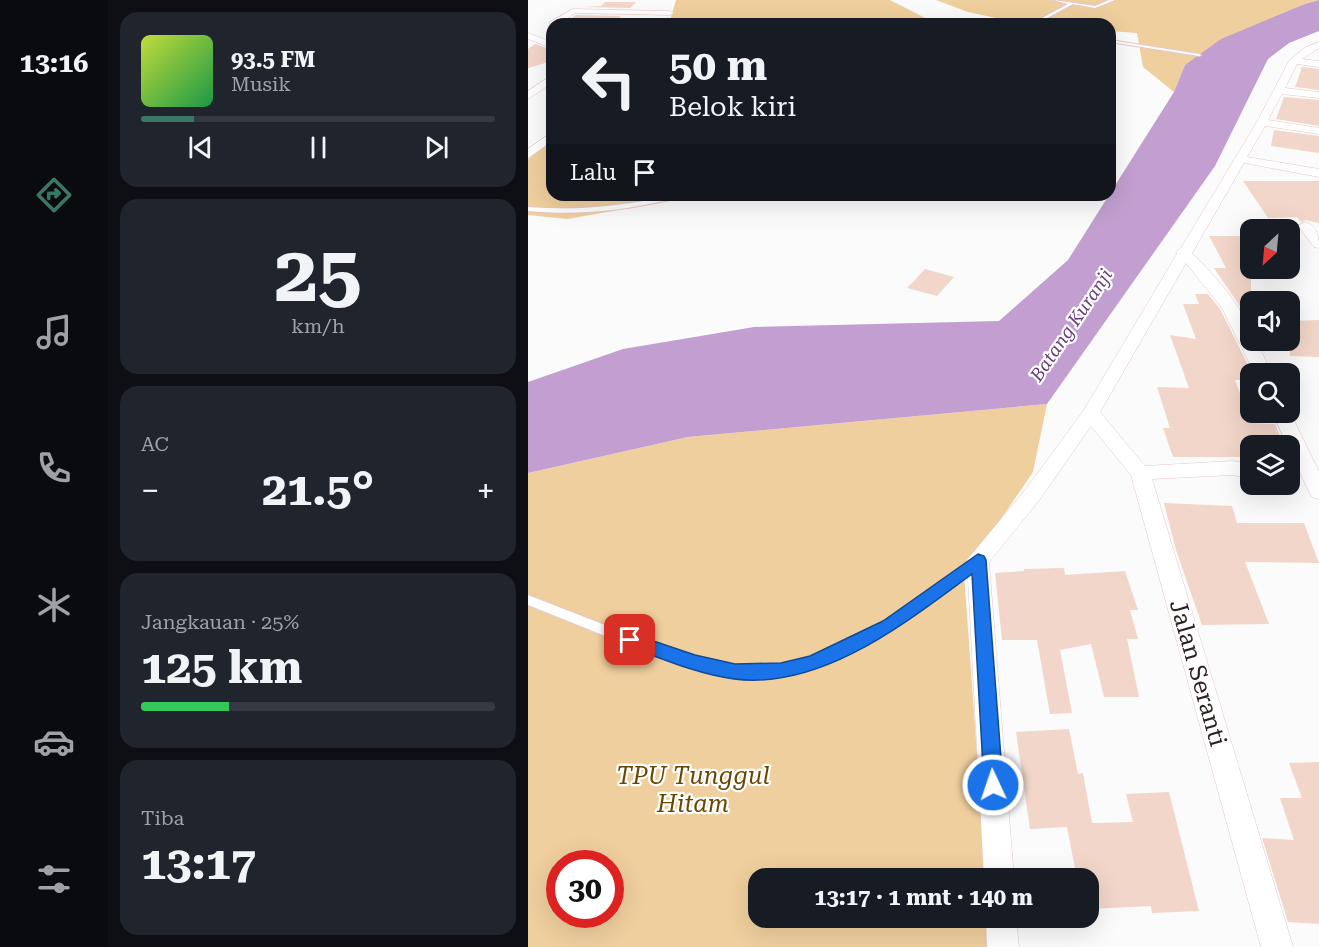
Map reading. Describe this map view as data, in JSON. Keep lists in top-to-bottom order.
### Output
{
  "streets": {
    "street": ["Jalan Seranti"]
  },
  "water": ["Batang Kuranji"],
  "parks": ["TPU Tunggul Hitam"],
  "north": "bottom left",
  "page": {
    "tabs": "13:16",
    "turn": ["50 m", "Belok kiri"],
    "song": ["93.5 FM", "Musik"],
    "then": "Lalu",
    "tile": [
      ["25", "km/h"],
      "AC",
      ["Jangkauan · 25%", "125 km"],
      ["Tiba", "13:17"]
    ],
    "heat": ["−", "21.5°", "+"],
    "limit": "30",
    "trip": "13:17 · 1 mnt · 140 m"
  }
}
